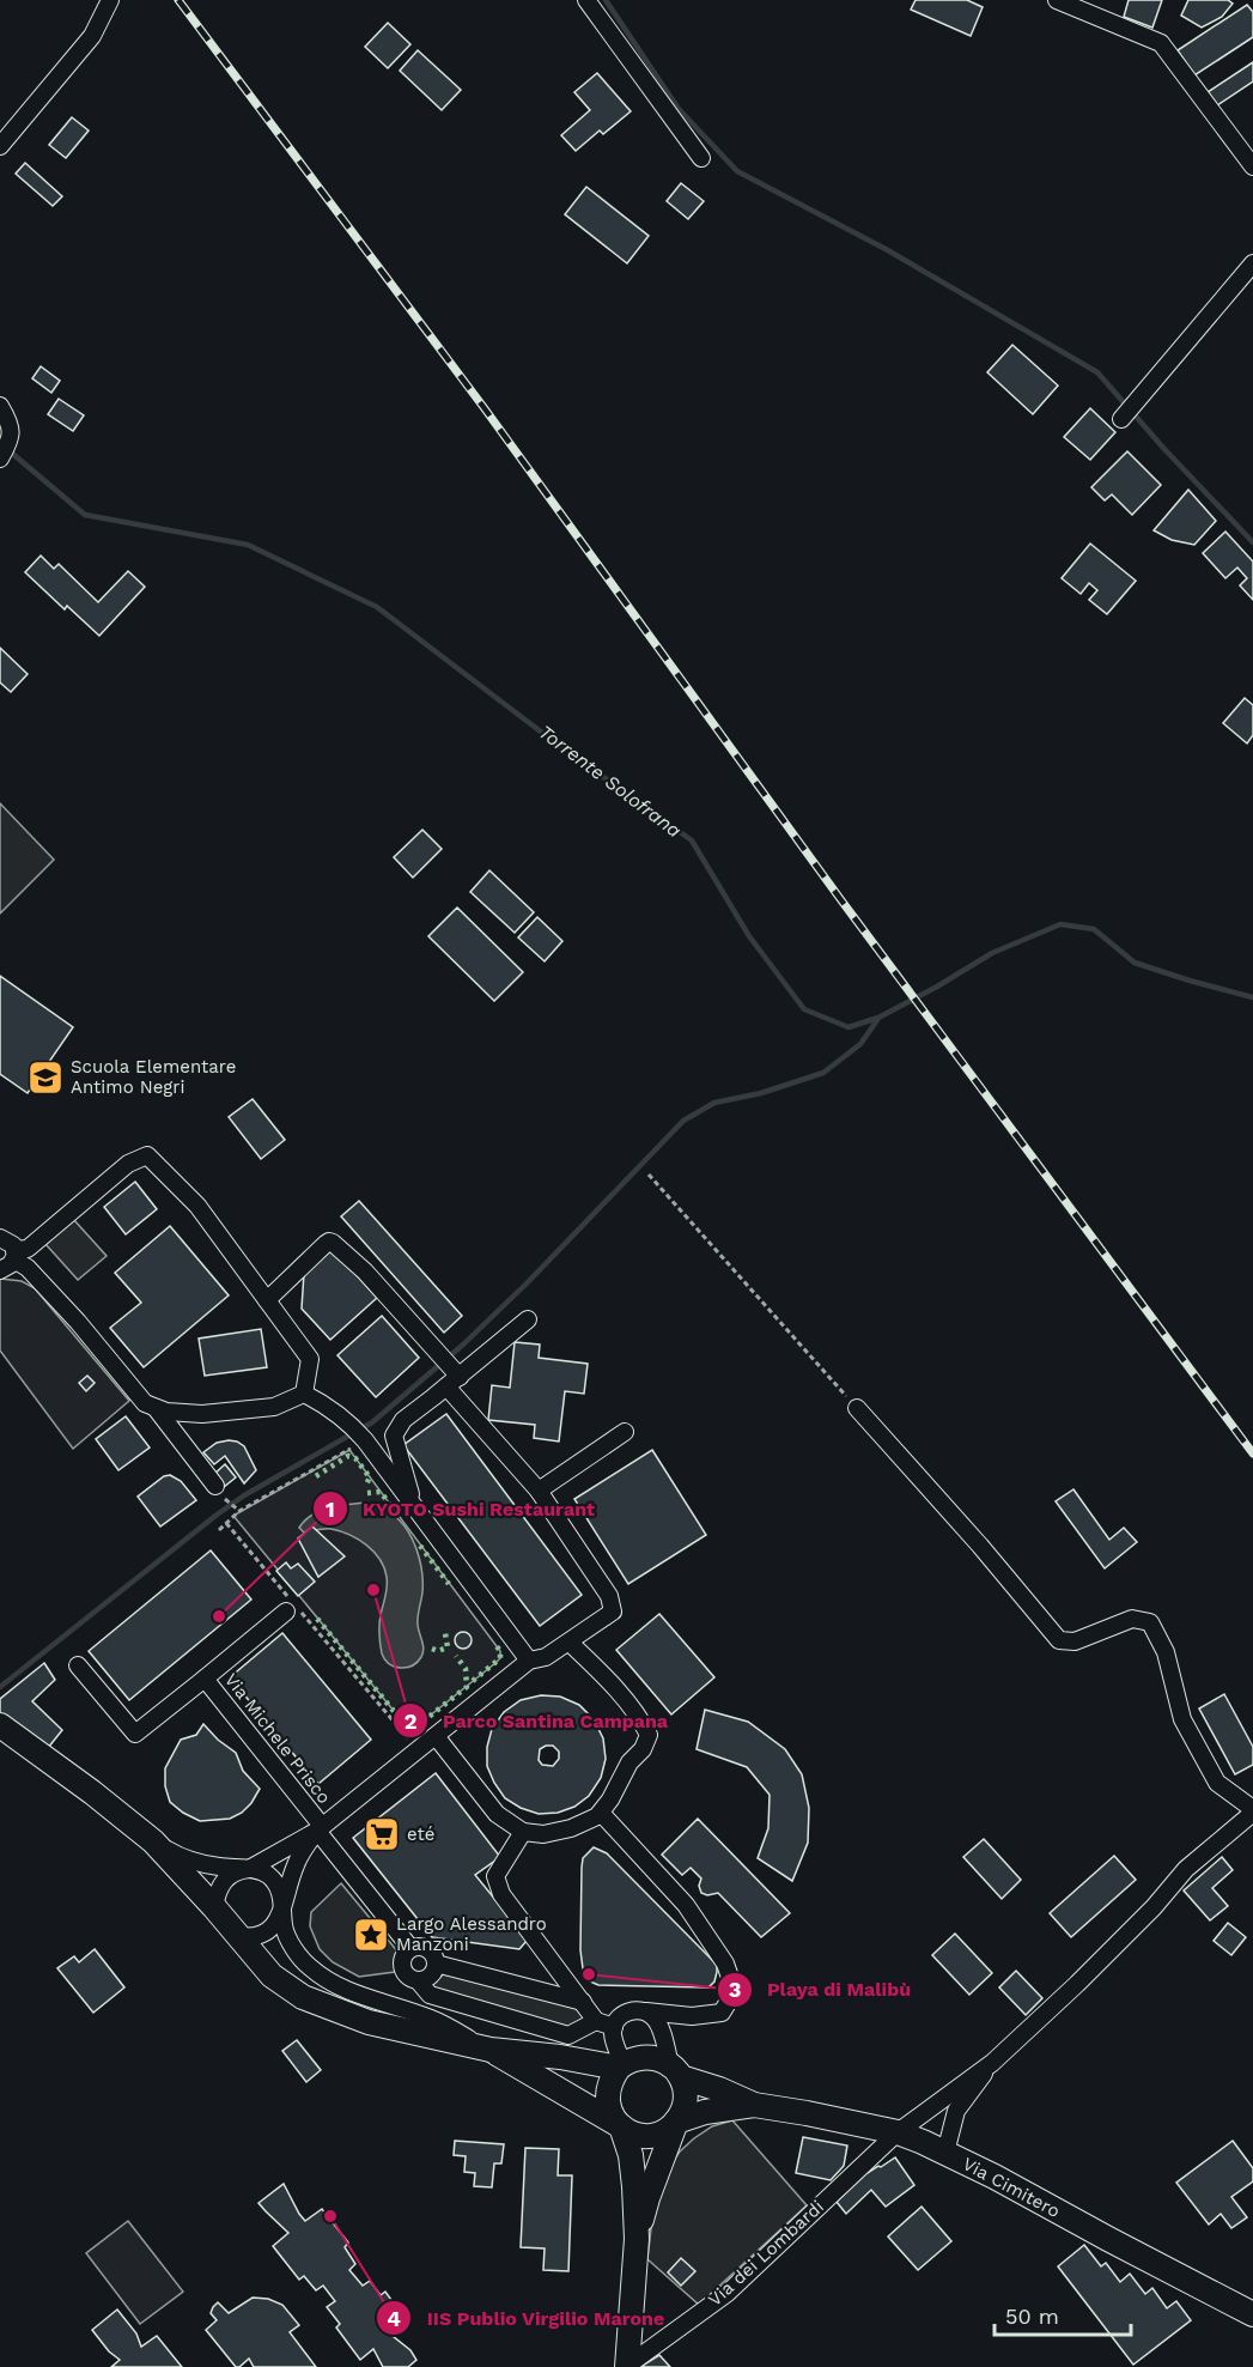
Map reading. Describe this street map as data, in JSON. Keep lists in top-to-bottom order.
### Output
{
  "streets": {
    "main road": ["Via Cimitero", "Via dei Lombardi"],
    "street": ["Via Michele Prisco"]
  },
  "crossings": [
    ["Via Cimitero", "Via dei Lombardi"]
  ],
  "water": ["Torrente Solofrana"],
  "places": {
    "school or university": ["Scuola Elementare Antimo Negri"],
    "other": [
      "Parco Santina Campana",
      "KYOTO Sushi Restaurant",
      "Playa di Malibù",
      "IIS Publio Virgilio Marone"
    ],
    "supermarket": ["eté"],
    "place": ["Largo Alessandro Manzoni"]
  },
  "scale_bar": "50 m"
}
